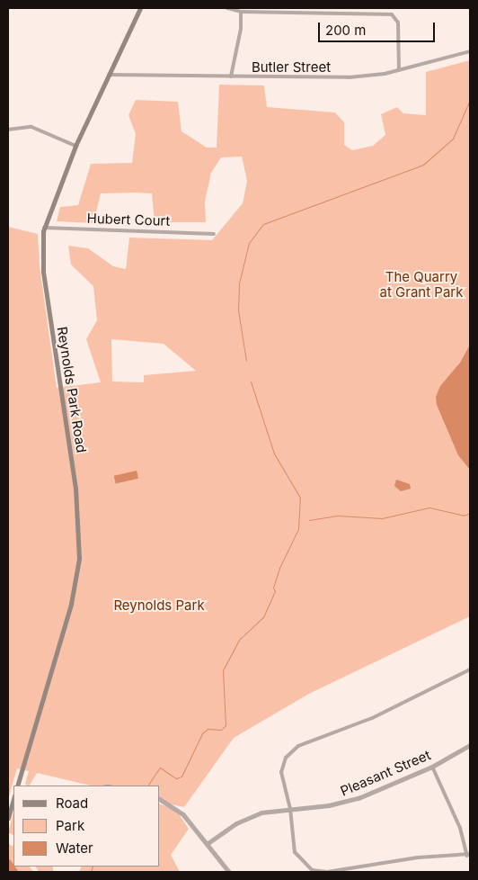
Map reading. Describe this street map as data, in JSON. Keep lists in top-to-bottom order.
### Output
{
  "streets": {
    "main road": ["Reynolds Park Road"],
    "street": ["Butler Street", "Hubert Court", "Pleasant Street"]
  },
  "crossings": [
    ["Butler Street", "Reynolds Park Road"],
    ["Hubert Court", "Reynolds Park Road"]
  ],
  "parks": ["The Quarry at Grant Park", "Reynolds Park"],
  "legend": ["Road", "Park", "Water"],
  "scale_bar": "200 m"
}
